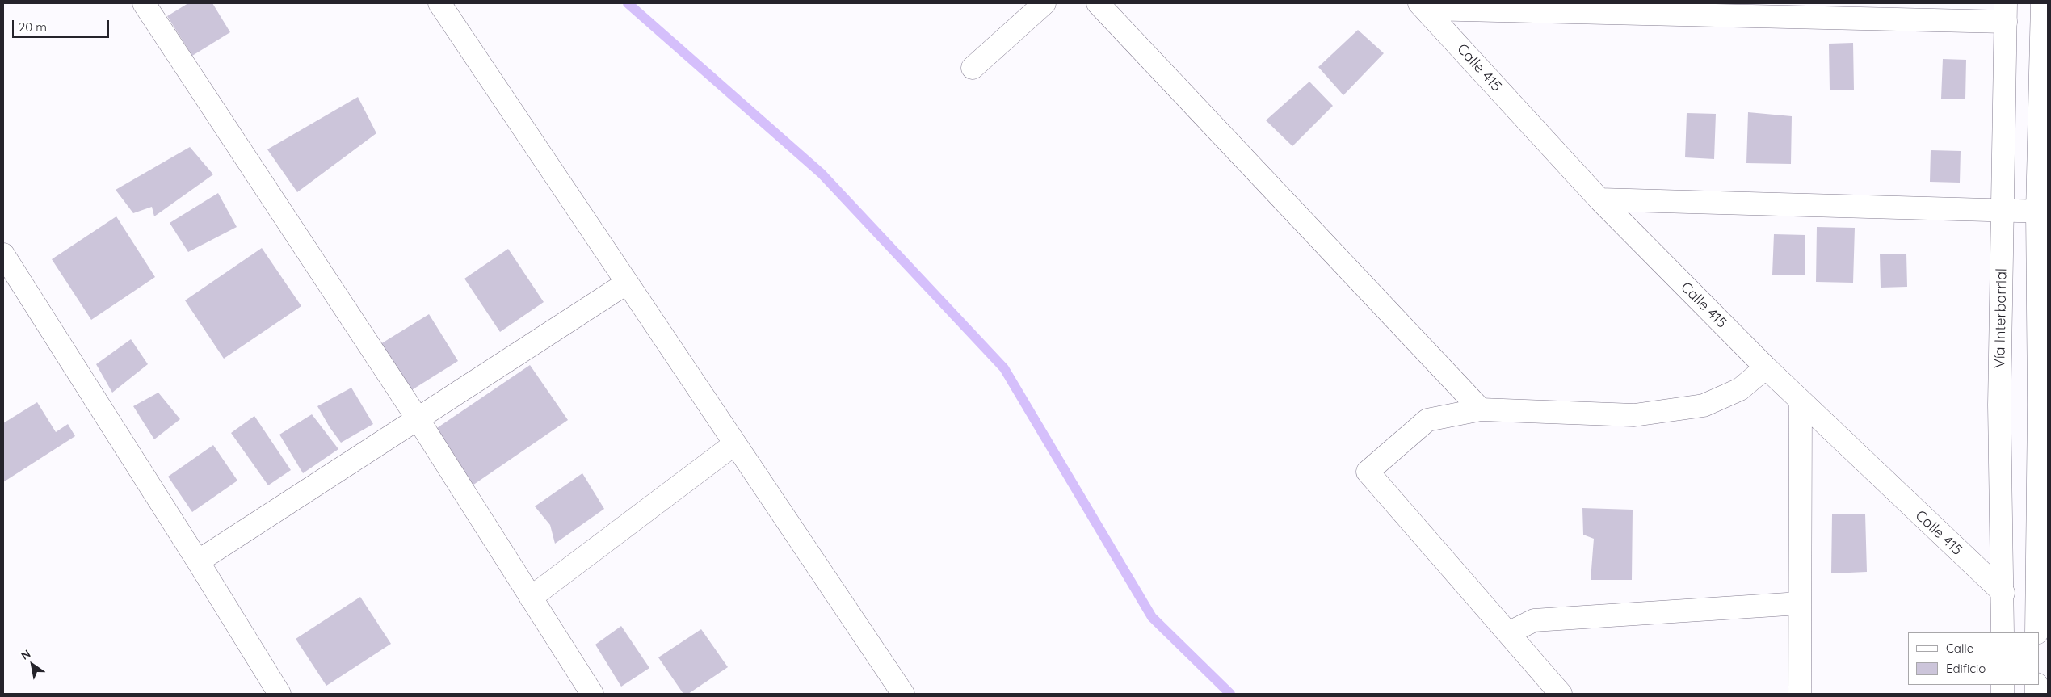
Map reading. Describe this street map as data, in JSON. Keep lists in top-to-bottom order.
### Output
{
  "streets": {
    "street": ["Calle 415", "Vía Interbarrial"]
  },
  "crossings": [
    ["Calle 415", "Vía Interbarrial"]
  ],
  "legend": ["Calle", "Edificio"],
  "scale_bar": "20 m",
  "north": "top left"
}
